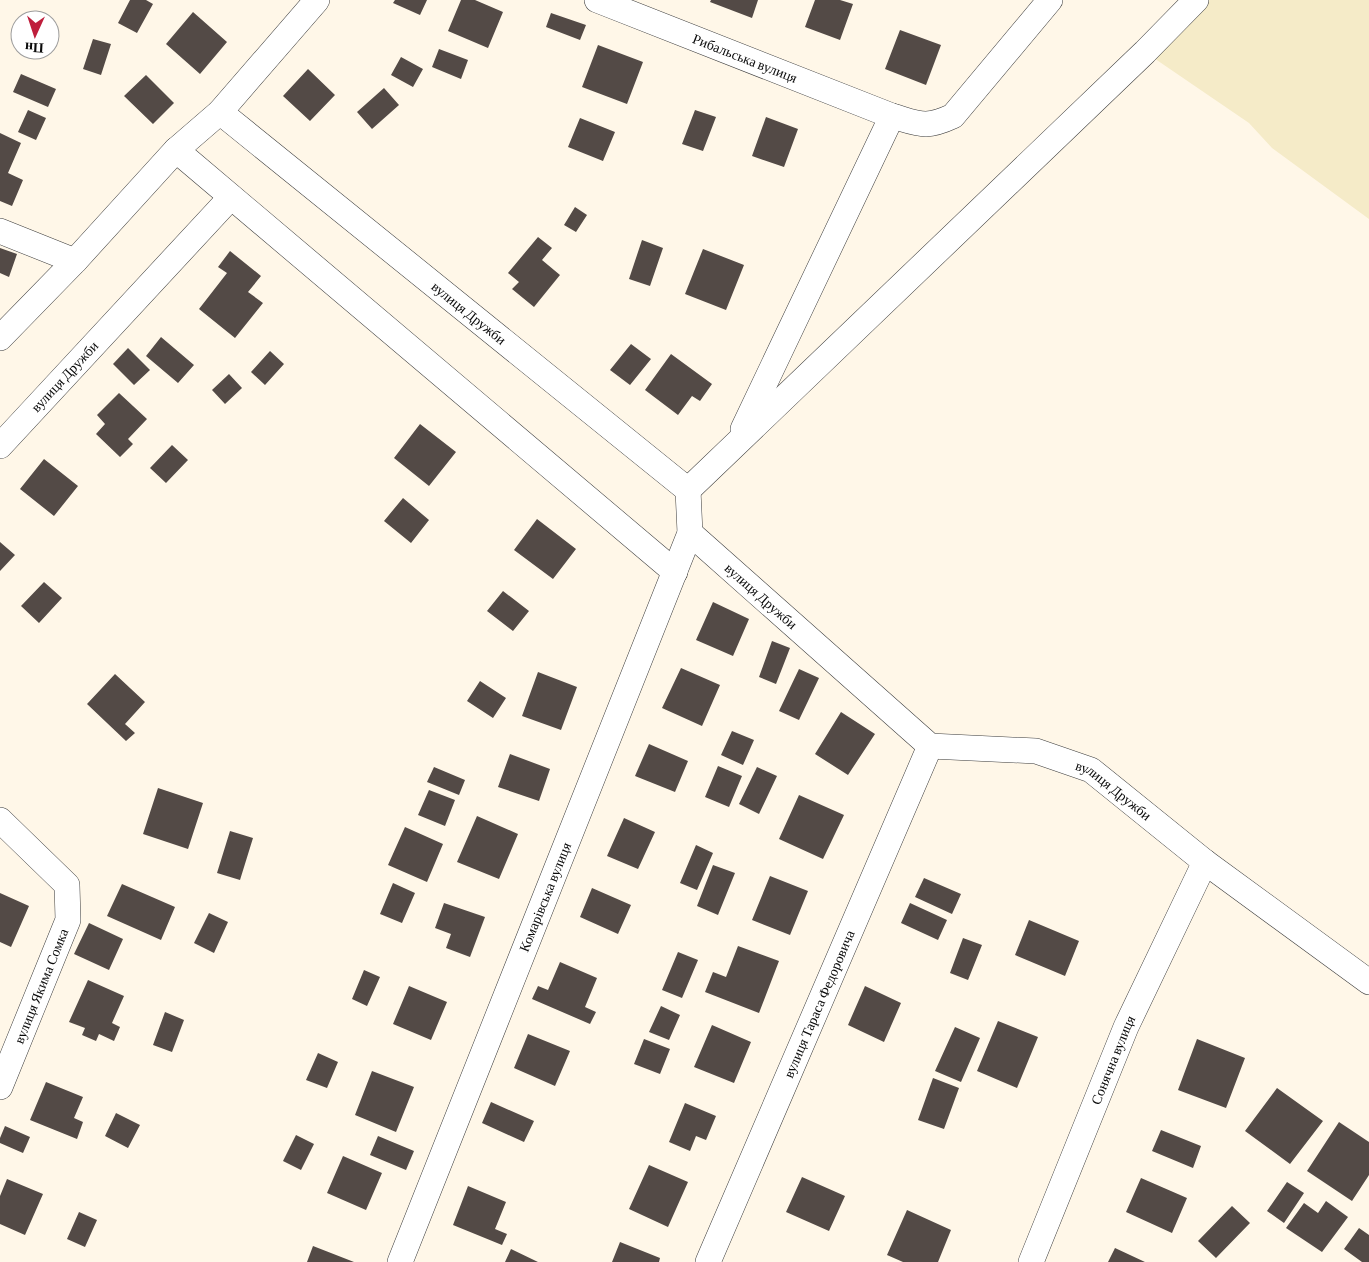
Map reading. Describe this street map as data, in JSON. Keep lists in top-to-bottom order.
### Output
{
  "streets": {
    "street": [
      "Рибальська вулиця",
      "вулиця Дружби",
      "Комарівська вулиця",
      "вулиця Якима Сомка",
      "вулиця Тараса Федоровича",
      "Сонячна вулиця"
    ]
  },
  "crossings": [
    ["вулиця Дружби", "Комарівська вулиця"],
    ["вулиця Дружби", "вулиця Тараса Федоровича"],
    ["вулиця Дружби", "Сонячна вулиця"]
  ],
  "north": "bottom"
}
